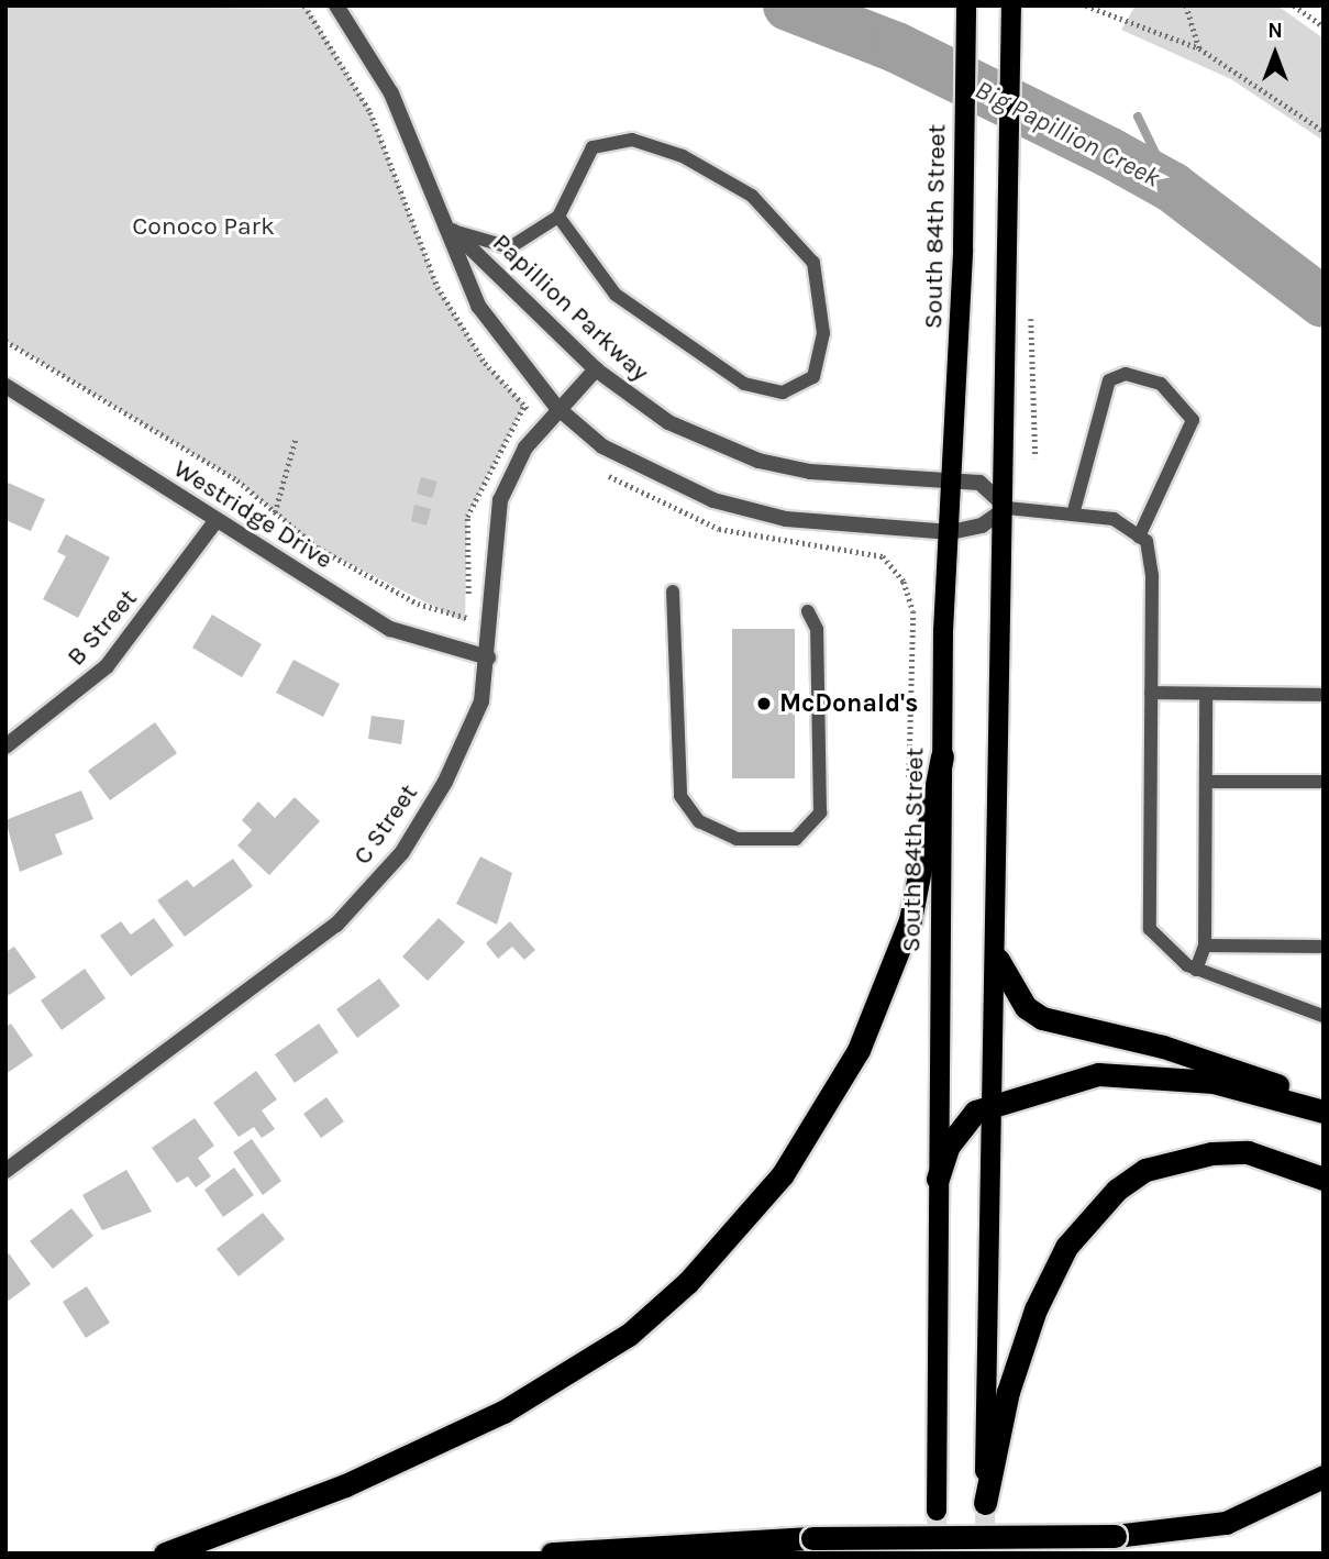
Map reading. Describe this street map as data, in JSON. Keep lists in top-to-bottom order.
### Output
{
  "streets": {
    "main road": ["South 84th Street"],
    "street": [
      "Papillion Parkway",
      "Westridge Drive",
      "B Street",
      "C Street"
    ]
  },
  "crossings": [
    ["South 84th Street", "Papillion Parkway"],
    ["Papillion Parkway", "C Street"],
    ["Westridge Drive", "B Street"],
    ["Westridge Drive", "C Street"]
  ],
  "water": ["Big Papillion Creek"],
  "parks": ["Conoco Park"],
  "places": ["McDonald's"],
  "north": "top"
}
